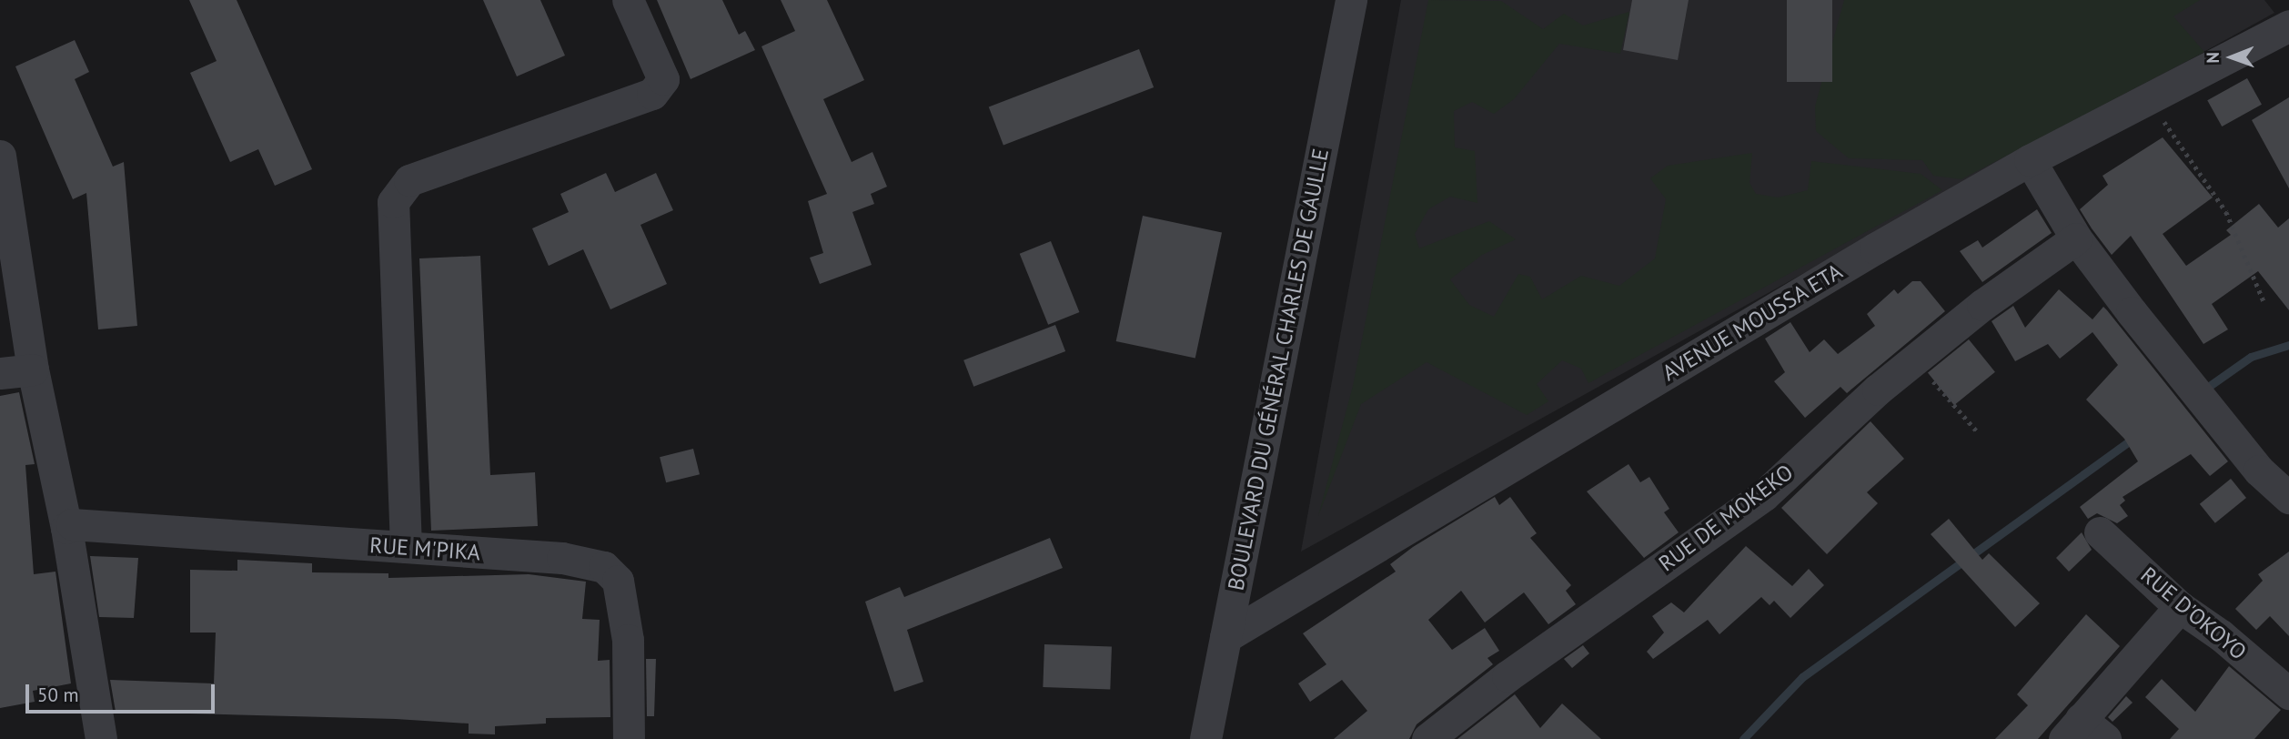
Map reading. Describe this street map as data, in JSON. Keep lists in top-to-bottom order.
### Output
{
  "streets": {
    "street": [
      "AVENUE MOUSSA ETA",
      "BOULEVARD DU GÉNÉRAL CHARLES DE GAULLE",
      "RUE DE MOKEKO",
      "RUE M'PIKA",
      "RUE D'OKOYO"
    ]
  },
  "crossings": [
    ["AVENUE MOUSSA ETA", "BOULEVARD DU GÉNÉRAL CHARLES DE GAULLE"]
  ],
  "scale_bar": "50 m",
  "north": "left"
}
